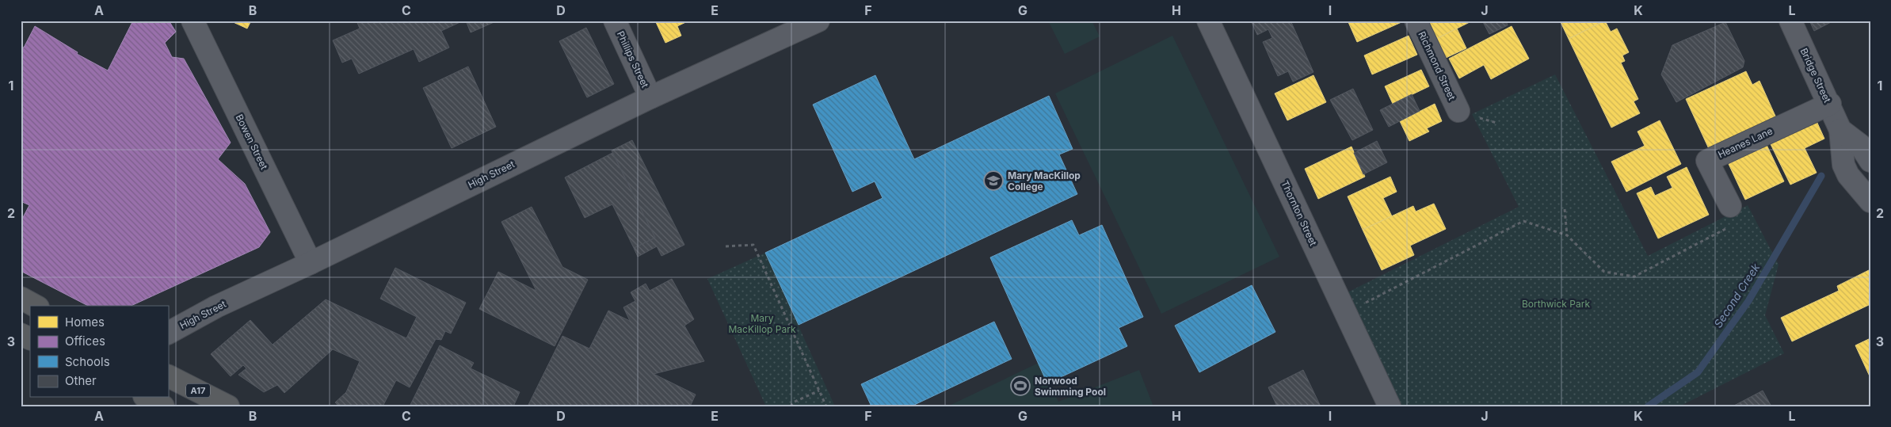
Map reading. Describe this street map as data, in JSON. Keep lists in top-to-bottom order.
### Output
{
  "streets": {
    "highway": ["A17"],
    "street": [
      "Phillips Street",
      "Richmond Street",
      "Bridge Street",
      "Bowen Street",
      "Heanes Lane",
      "High Street",
      "Thornton Street"
    ]
  },
  "crossings": [
    ["Phillips Street", "High Street"],
    ["Bridge Street", "Heanes Lane"],
    ["Bowen Street", "High Street"]
  ],
  "water": ["Second Creek"],
  "parks": ["Borthwick Park", "Mary MacKillop Park"],
  "places": {
    "school or university": ["Mary MacKillop College"],
    "sports": ["Norwood Swimming Pool"]
  },
  "legend": [
    "Homes",
    "Offices",
    "Schools",
    "Other"
  ],
  "grid": {
    "columns": [
      "A",
      "B",
      "C",
      "D",
      "E",
      "F",
      "G",
      "H",
      "I",
      "J",
      "K",
      "L"
    ],
    "rows": ["1", "2", "3"]
  }
}
